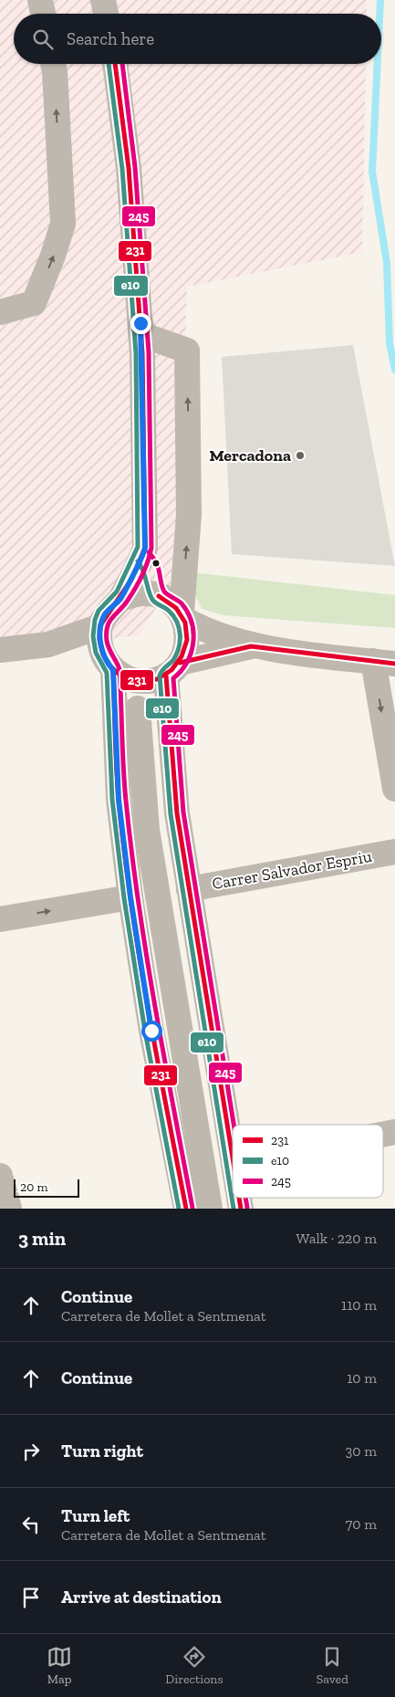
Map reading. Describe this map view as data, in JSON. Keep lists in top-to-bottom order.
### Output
{
  "streets": {
    "street": ["Carrer Salvador Espriu"]
  },
  "places": ["Mercadona"],
  "lines": ["transit line 231", "transit line e10", "transit line 245"],
  "legend": ["231", "e10", "245"],
  "scale_bar": "20 m",
  "page": {
    "search": "Search here",
    "scale": "20 m",
    "heading": ["3 min", "Walk · 220 m"],
    "list": [
      ["Continue", "Carretera de Mollet a Sentmenat", "110 m"],
      ["Continue", "10 m"],
      ["Turn right", "30 m"],
      ["Turn left", "Carretera de Mollet a Sentmenat", "70 m"],
      "Arrive at destination"
    ],
    "nav": ["Map", "Directions", "Saved"]
  }
}
